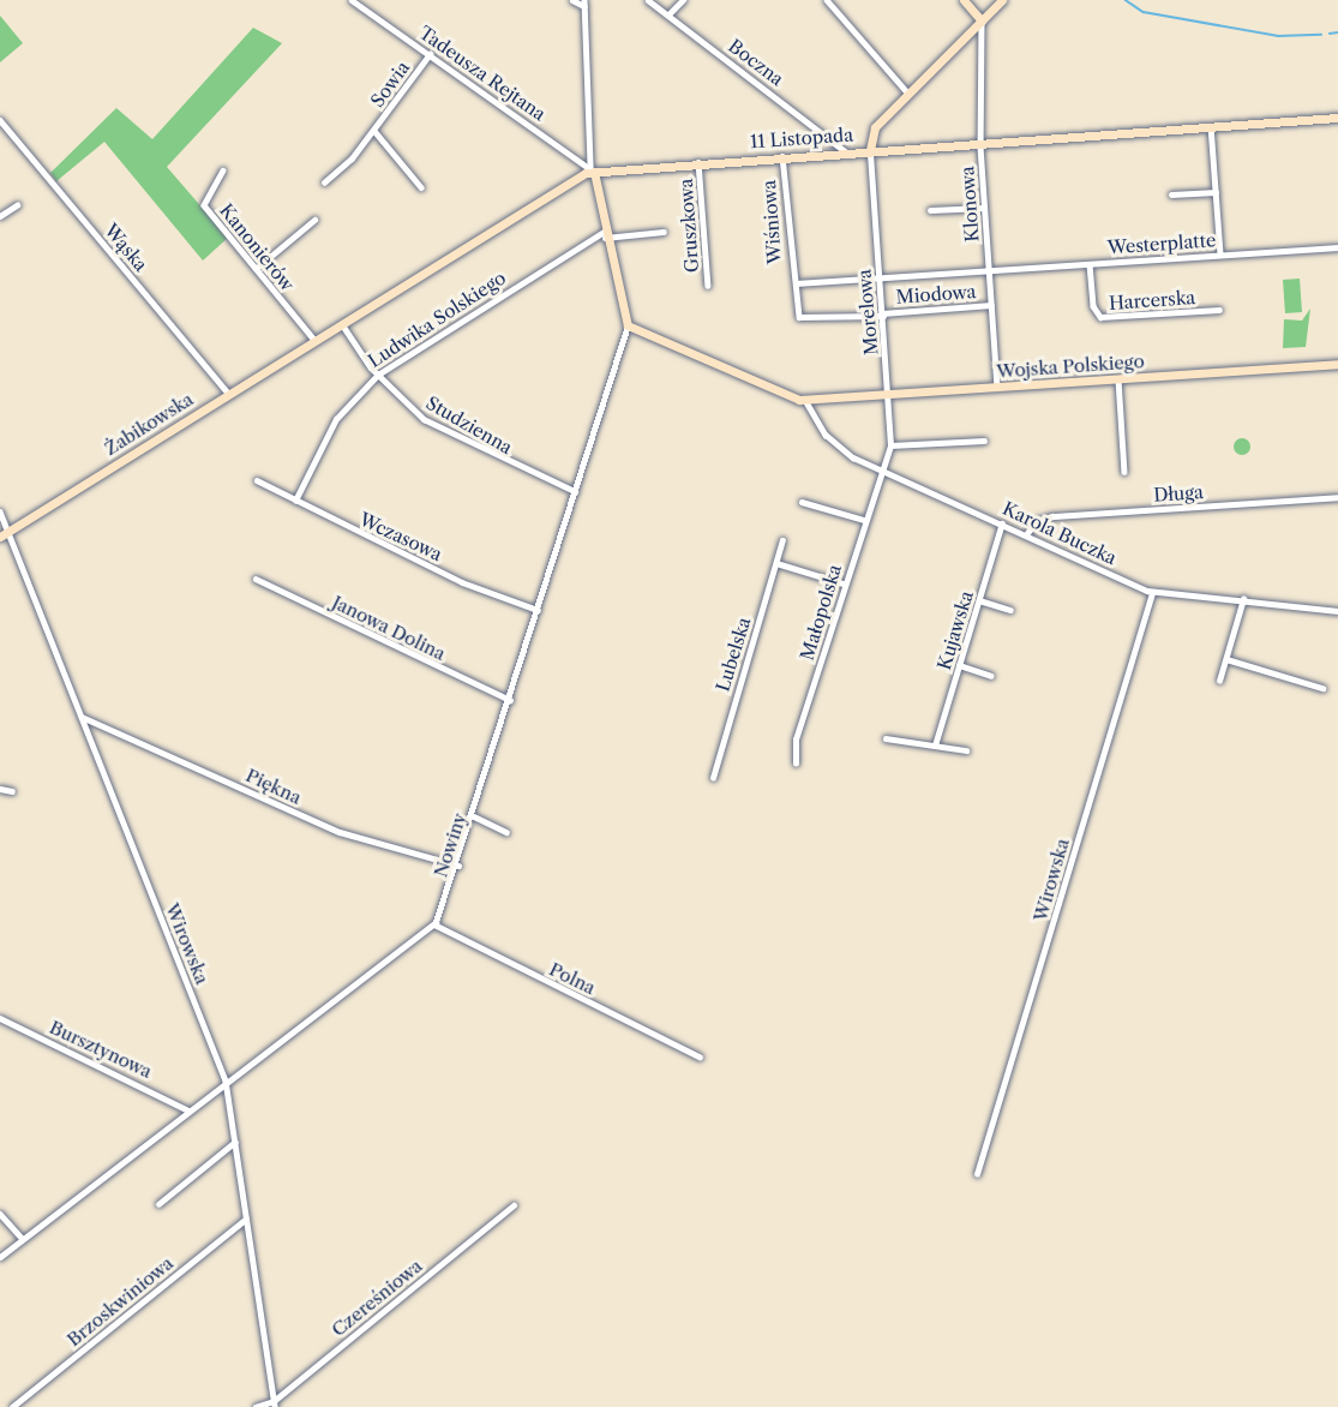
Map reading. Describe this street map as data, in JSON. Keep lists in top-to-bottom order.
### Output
{
  "streets": {
    "street": [
      "Boczna",
      "Tadeusza Rejtana",
      "Sowia",
      "11 Listopada",
      "Klonowa",
      "Wiśniowa",
      "Gruszkowa",
      "Westerplatte",
      "Wąska",
      "Kanonierów",
      "Miodowa",
      "Harcerska",
      "Morelowa",
      "Ludwika Solskiego",
      "Wojska Polskiego",
      "Żabikowska",
      "Studzienna",
      "Długa",
      "Karola Buczka",
      "Wczasowa",
      "Małopolska",
      "Janowa Dolina",
      "Kujawska",
      "Lubelska",
      "Piękna",
      "Nowiny",
      "Wirowska",
      "Polna",
      "Bursztynowa",
      "Czereśniowa",
      "Brzoskwiniowa"
    ]
  },
  "crossings": [
    ["Boczna", "11 Listopada"],
    ["Tadeusza Rejtana", "Sowia"],
    ["Tadeusza Rejtana", "11 Listopada"],
    ["11 Listopada", "Klonowa"],
    ["11 Listopada", "Wiśniowa"],
    ["11 Listopada", "Gruszkowa"],
    ["11 Listopada", "Kanonierów"],
    ["11 Listopada", "Morelowa"],
    ["11 Listopada", "Żabikowska"],
    ["11 Listopada", "Studzienna"],
    ["Klonowa", "Westerplatte"],
    ["Klonowa", "Miodowa"],
    ["Klonowa", "Wojska Polskiego"],
    ["Wiśniowa", "Miodowa"],
    ["Westerplatte", "Miodowa"],
    ["Westerplatte", "Harcerska"],
    ["Wąska", "Żabikowska"],
    ["Kanonierów", "Żabikowska"],
    ["Miodowa", "Morelowa"],
    ["Morelowa", "Wojska Polskiego"],
    ["Morelowa", "Karola Buczka"],
    ["Morelowa", "Małopolska"],
    ["Ludwika Solskiego", "Studzienna"],
    ["Ludwika Solskiego", "Wczasowa"],
    ["Wojska Polskiego", "Karola Buczka"],
    ["Żabikowska", "Wirowska"],
    ["Studzienna", "Nowiny"],
    ["Długa", "Karola Buczka"],
    ["Karola Buczka", "Małopolska"],
    ["Karola Buczka", "Kujawska"],
    ["Karola Buczka", "Wirowska"],
    ["Wczasowa", "Nowiny"],
    ["Janowa Dolina", "Nowiny"],
    ["Piękna", "Nowiny"],
    ["Piękna", "Wirowska"],
    ["Nowiny", "Polna"],
    ["Wirowska", "Czereśniowa"],
    ["Wirowska", "Brzoskwiniowa"]
  ]
}
